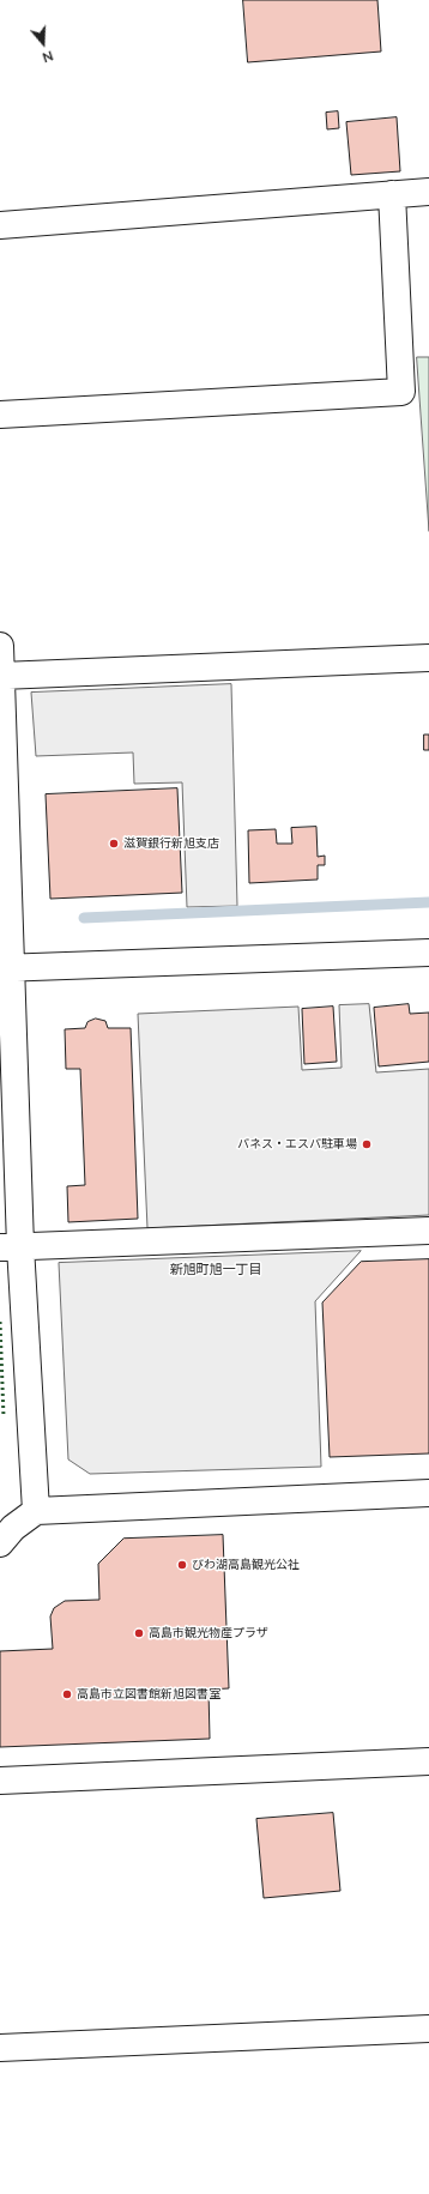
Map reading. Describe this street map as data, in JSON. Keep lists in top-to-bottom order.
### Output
{
  "districts": ["新旭町旭一丁目"],
  "places": [
    "滋賀銀行新旭支店",
    "パネス・エスパ駐車場",
    "びわ湖高島観光公社",
    "高島市観光物産プラザ",
    "高島市立図書館新旭図書室"
  ],
  "north": "bottom"
}
